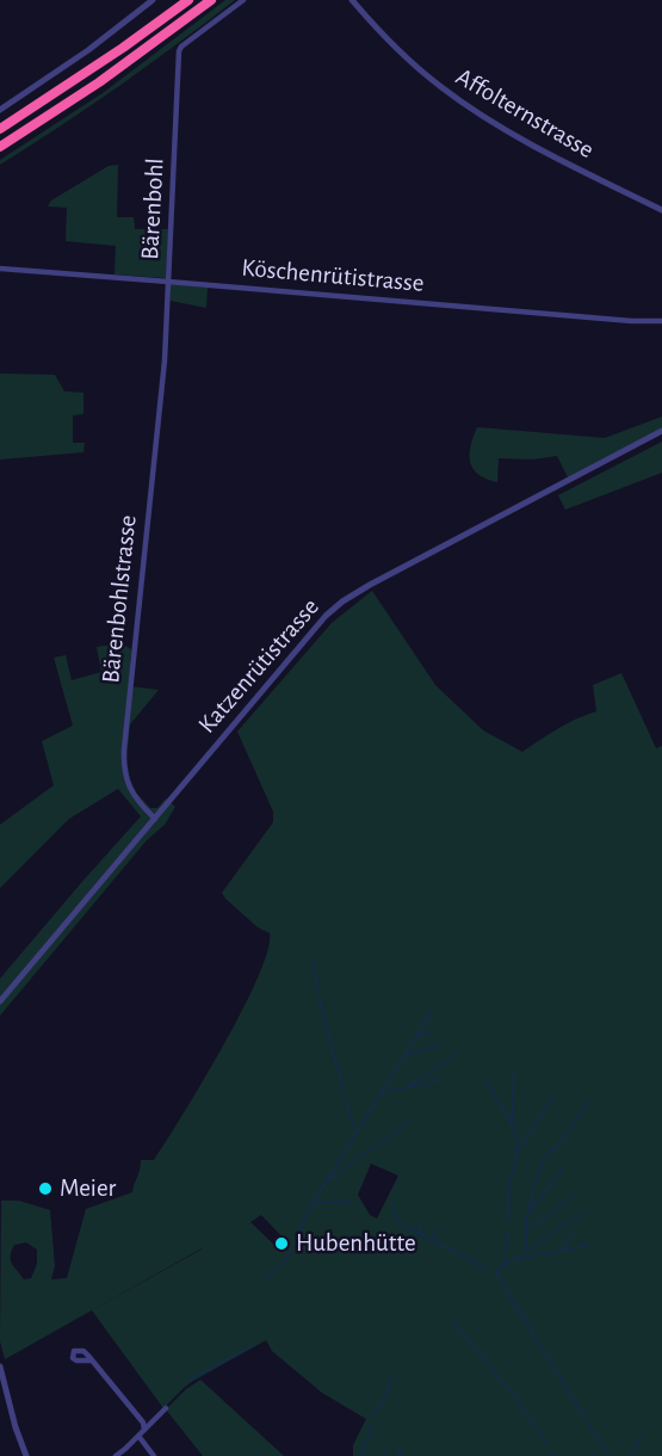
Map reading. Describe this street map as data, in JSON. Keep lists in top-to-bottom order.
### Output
{
  "streets": {
    "street": [
      "Affolternstrasse",
      "Bärenbohl",
      "Köschenrütistrasse",
      "Bärenbohlstrasse",
      "Katzenrütistrasse"
    ]
  },
  "crossings": [
    ["Bärenbohl", "Köschenrütistrasse"],
    ["Bärenbohl", "Bärenbohlstrasse"],
    ["Bärenbohlstrasse", "Katzenrütistrasse"]
  ],
  "places": ["Meier", "Hubenhütte"]
}
